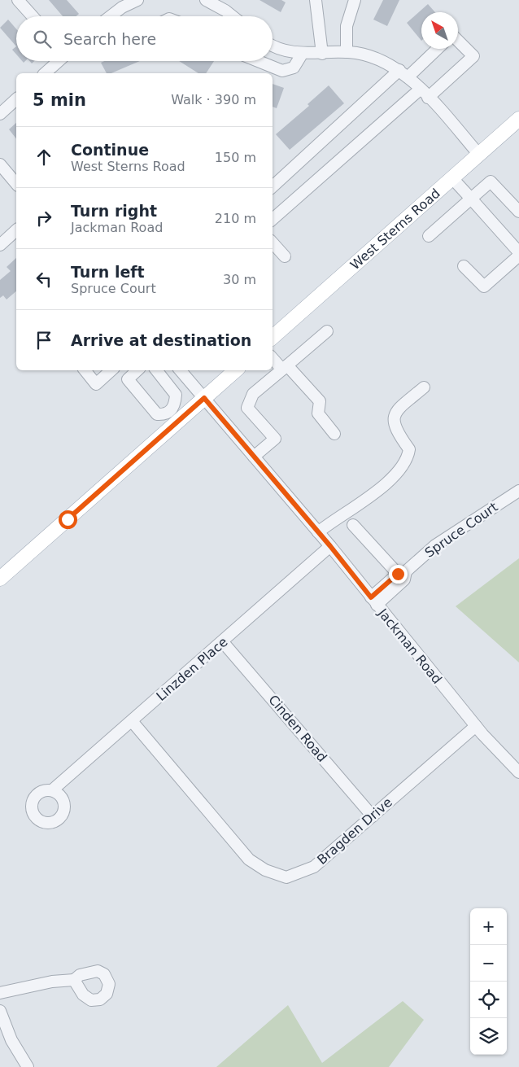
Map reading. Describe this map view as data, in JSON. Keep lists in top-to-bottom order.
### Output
{
  "streets": {
    "main road": ["West Sterns Road"],
    "street": [
      "Spruce Court",
      "Jackman Road",
      "Linzden Place",
      "Cinden Road",
      "Bragden Drive"
    ]
  },
  "crossings": [
    ["Spruce Court", "Jackman Road"],
    ["Jackman Road", "Linzden Place"],
    ["Jackman Road", "Bragden Drive"],
    ["Linzden Place", "Cinden Road"],
    ["Linzden Place", "Bragden Drive"],
    ["Cinden Road", "Bragden Drive"]
  ],
  "north": "top left",
  "page": {
    "search": "Search here",
    "heading": ["5 min", "Walk · 390 m"],
    "list": [
      ["Continue", "West Sterns Road", "150 m"],
      ["Turn right", "Jackman Road", "210 m"],
      ["Turn left", "Spruce Court", "30 m"],
      "Arrive at destination"
    ],
    "map_buttons": ["+", "−"]
  }
}
